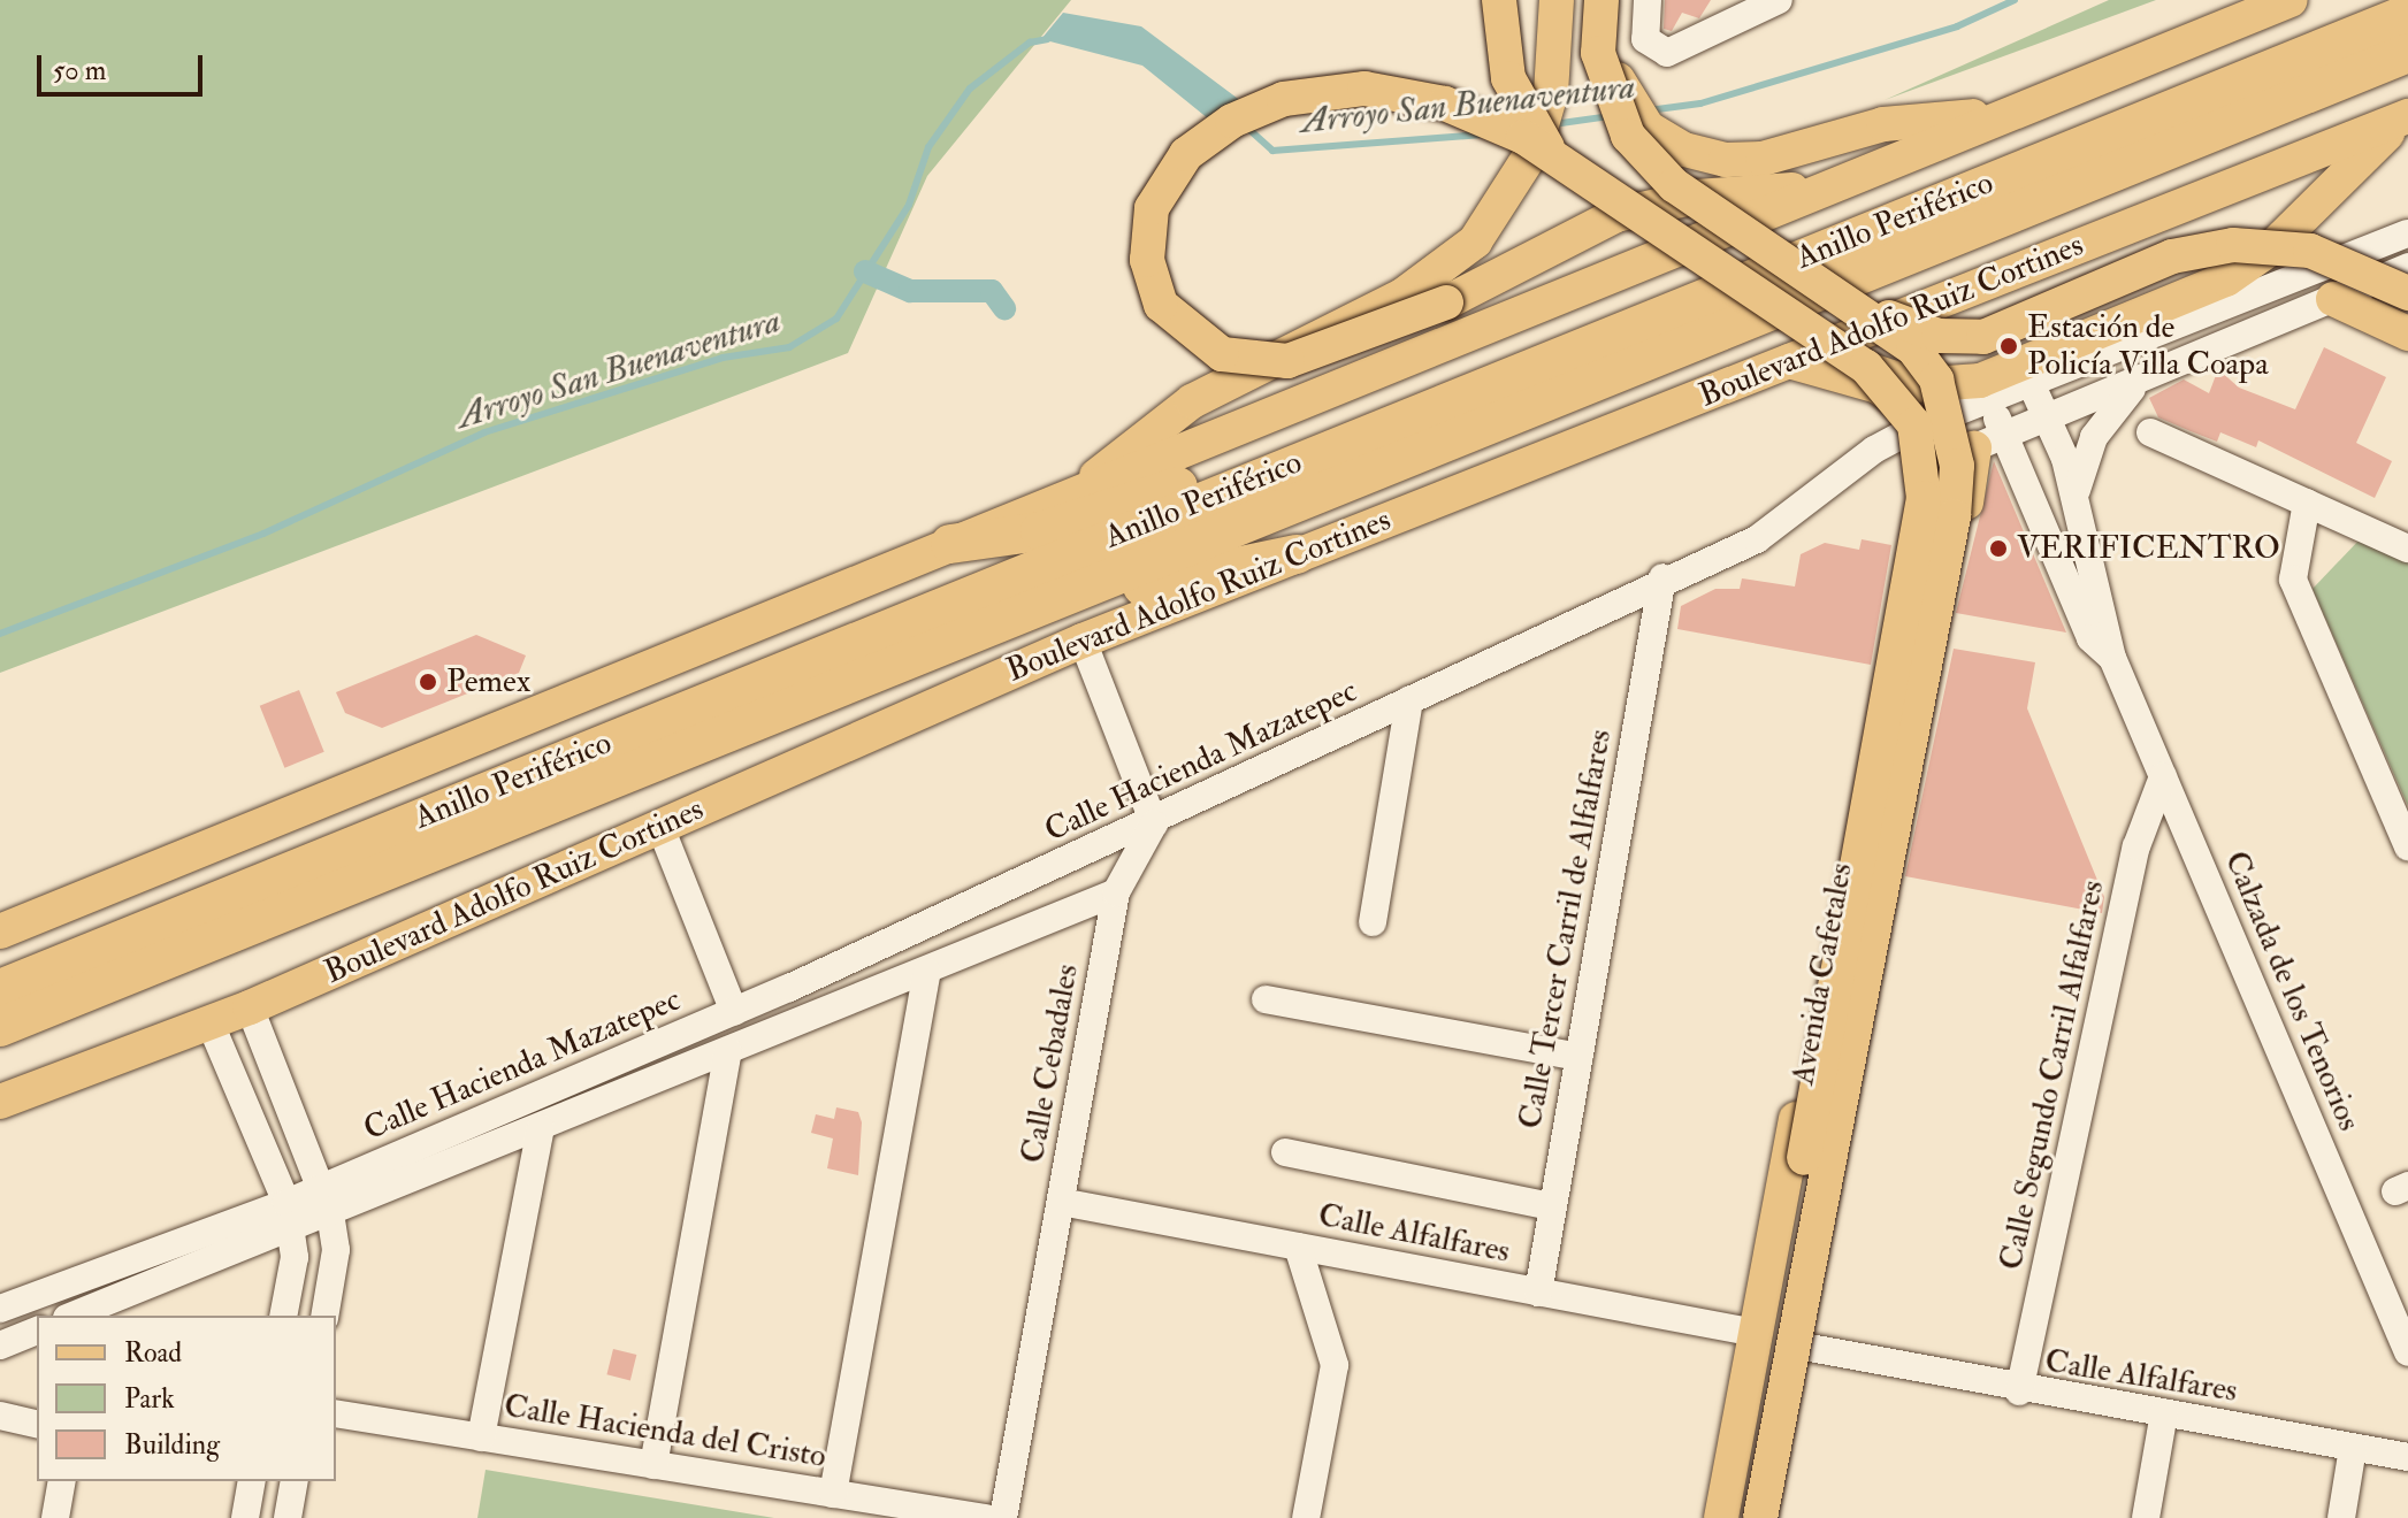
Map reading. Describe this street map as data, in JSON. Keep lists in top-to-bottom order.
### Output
{
  "streets": {
    "highway": ["Anillo Periférico"],
    "main road": ["Boulevard Adolfo Ruiz Cortines", "Avenida Cafetales"],
    "street": [
      "Calle Hacienda Mazatepec",
      "Calle Tercer Carril de Alfalfares",
      "Calzada de los Tenorios",
      "Calle Cebadales",
      "Calle Segundo Carril Alfalfares",
      "Calle Alfalfares",
      "Calle Hacienda del Cristo"
    ]
  },
  "crossings": [
    ["Calle Hacienda Mazatepec", "Calle Tercer Carril de Alfalfares"],
    ["Calle Hacienda Mazatepec", "Avenida Cafetales"],
    ["Calle Hacienda Mazatepec", "Calzada de los Tenorios"],
    ["Calle Hacienda Mazatepec", "Calle Cebadales"],
    ["Calle Tercer Carril de Alfalfares", "Calle Alfalfares"],
    ["Avenida Cafetales", "Calzada de los Tenorios"],
    ["Avenida Cafetales", "Calle Alfalfares"],
    ["Calzada de los Tenorios", "Calle Segundo Carril Alfalfares"],
    ["Calle Cebadales", "Calle Alfalfares"],
    ["Calle Segundo Carril Alfalfares", "Calle Alfalfares"]
  ],
  "water": ["Arroyo San Buenaventura"],
  "places": ["Estación de Policía Villa Coapa", "VERIFICENTRO", "Pemex"],
  "legend": ["Road", "Park", "Building"],
  "scale_bar": "50 m"
}
